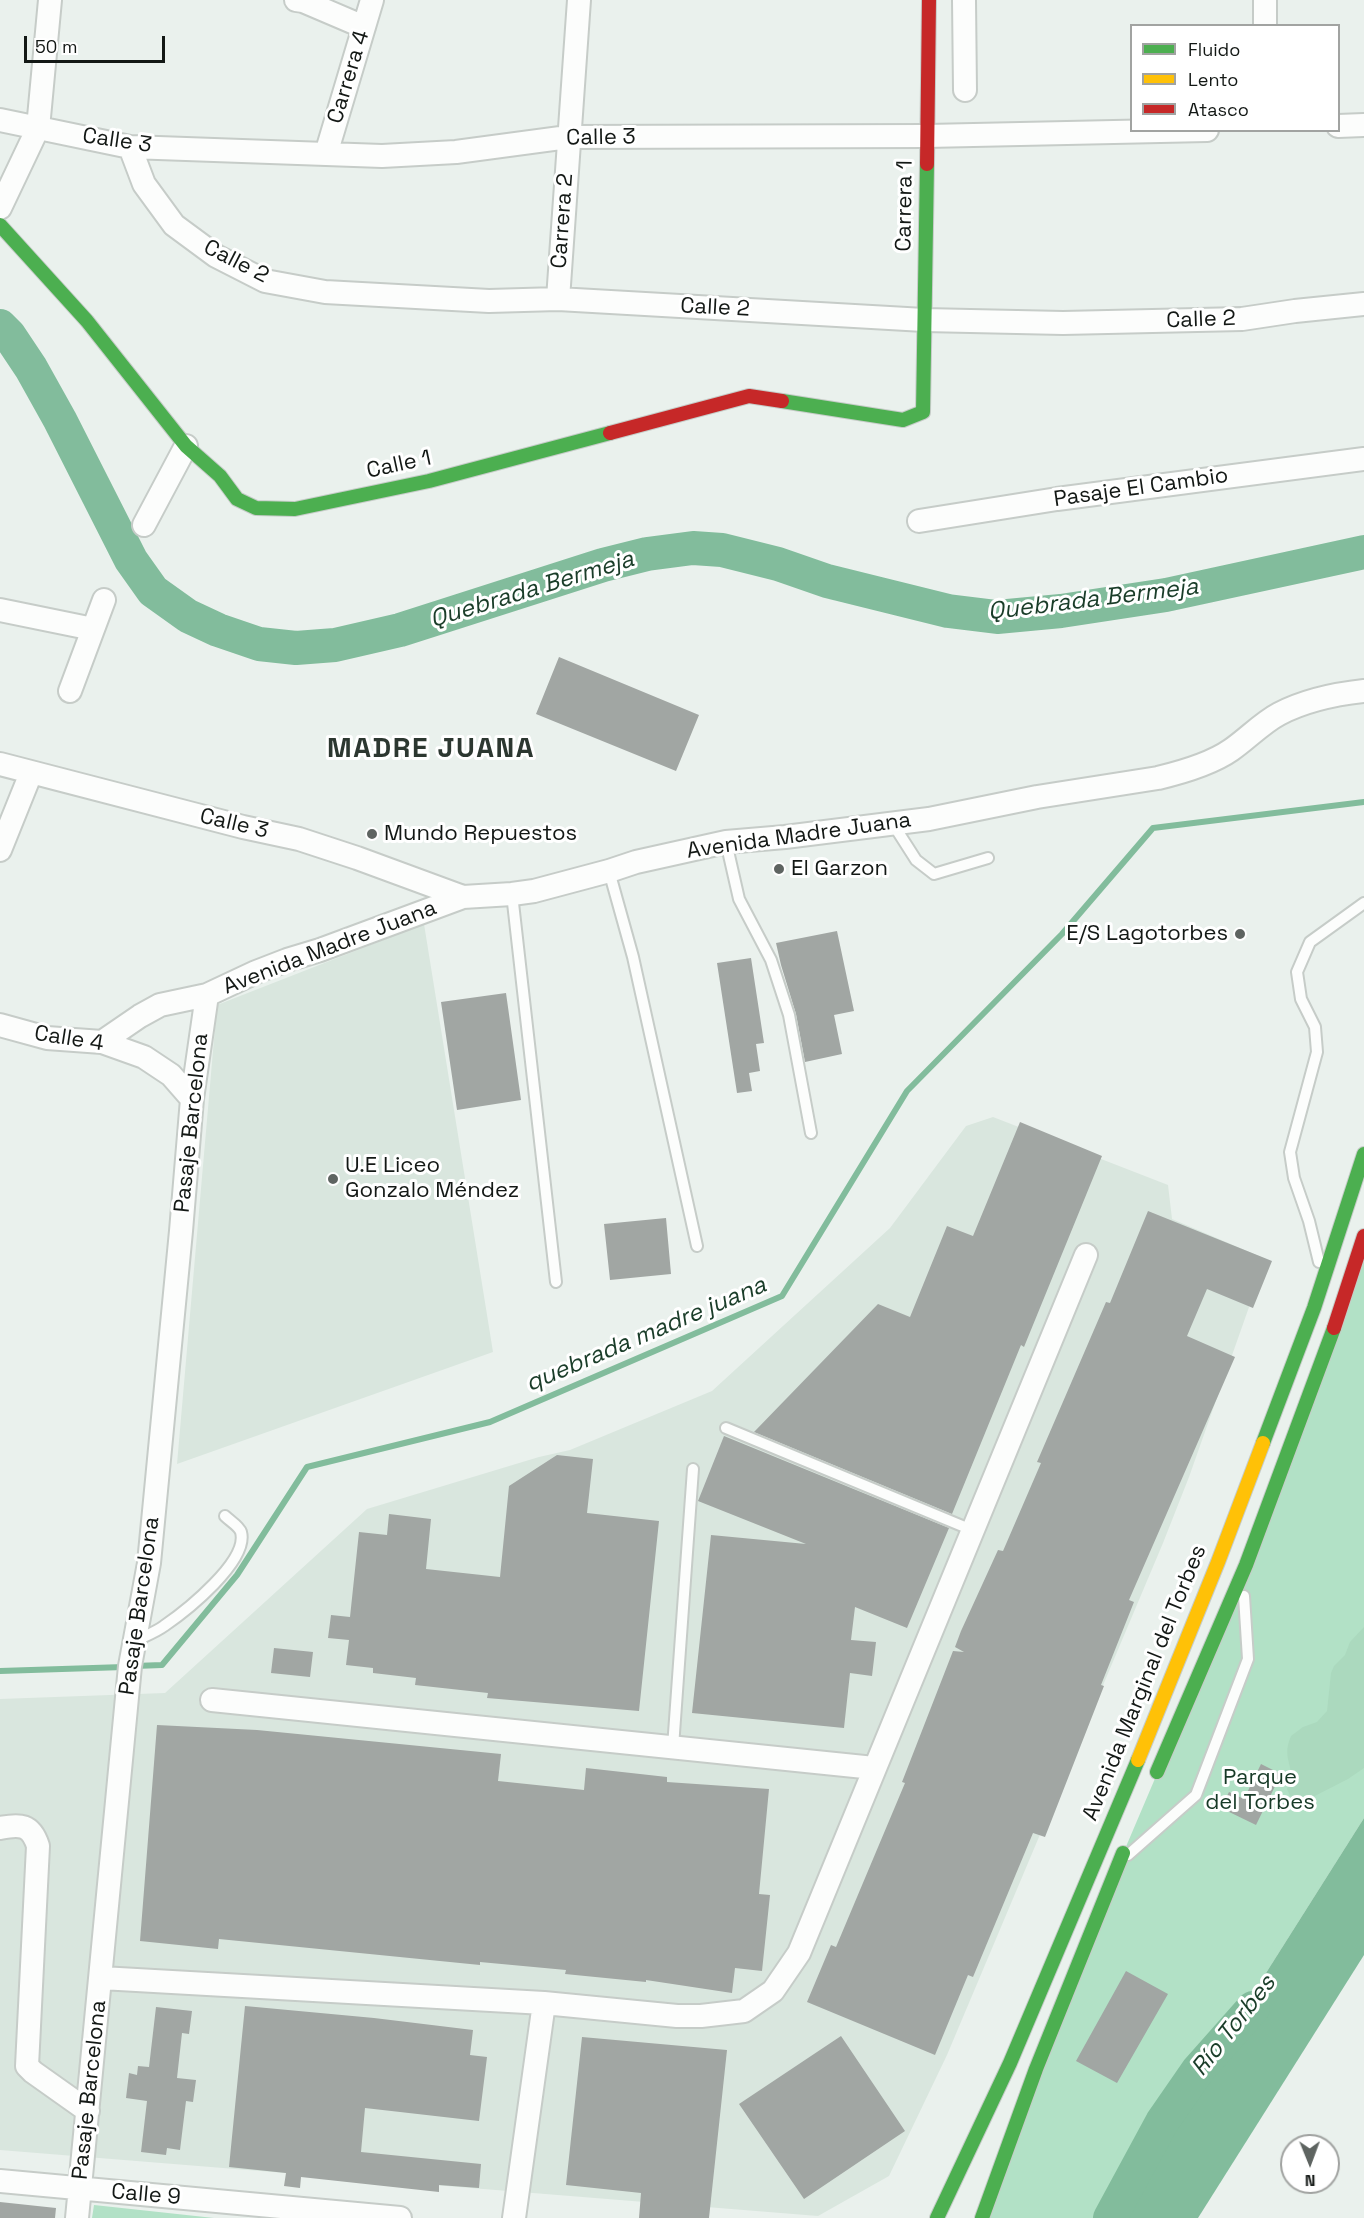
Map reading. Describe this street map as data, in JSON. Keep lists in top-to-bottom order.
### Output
{
  "streets": {
    "main road": ["Carrera 1", "Calle 1", "Avenida Marginal del Torbes"],
    "street": [
      "Carrera 4",
      "Calle 3",
      "Carrera 2",
      "Calle 2",
      "Pasaje El Cambio",
      "Avenida Madre Juana",
      "Calle 4",
      "Pasaje Barcelona",
      "Calle 9"
    ]
  },
  "crossings": [
    ["Carrera 4", "Calle 3"],
    ["Calle 3", "Carrera 1"],
    ["Calle 3", "Carrera 2"],
    ["Calle 3", "Calle 2"],
    ["Calle 3", "Avenida Madre Juana"],
    ["Carrera 1", "Calle 2"],
    ["Carrera 1", "Calle 1"],
    ["Carrera 2", "Calle 2"],
    ["Avenida Madre Juana", "Calle 4"],
    ["Avenida Madre Juana", "Pasaje Barcelona"],
    ["Calle 4", "Pasaje Barcelona"],
    ["Pasaje Barcelona", "Calle 9"]
  ],
  "districts": ["MADRE JUANA"],
  "water": ["Quebrada Bermeja", "quebrada madre juana", "Río Torbes"],
  "parks": ["Parque del Torbes"],
  "places": [
    "Mundo Repuestos",
    "El Garzon",
    "E/S Lagotorbes",
    "U.E Liceo Gonzalo Méndez"
  ],
  "legend": ["Fluido", "Lento", "Atasco"],
  "scale_bar": "50 m",
  "north": "bottom"
}
